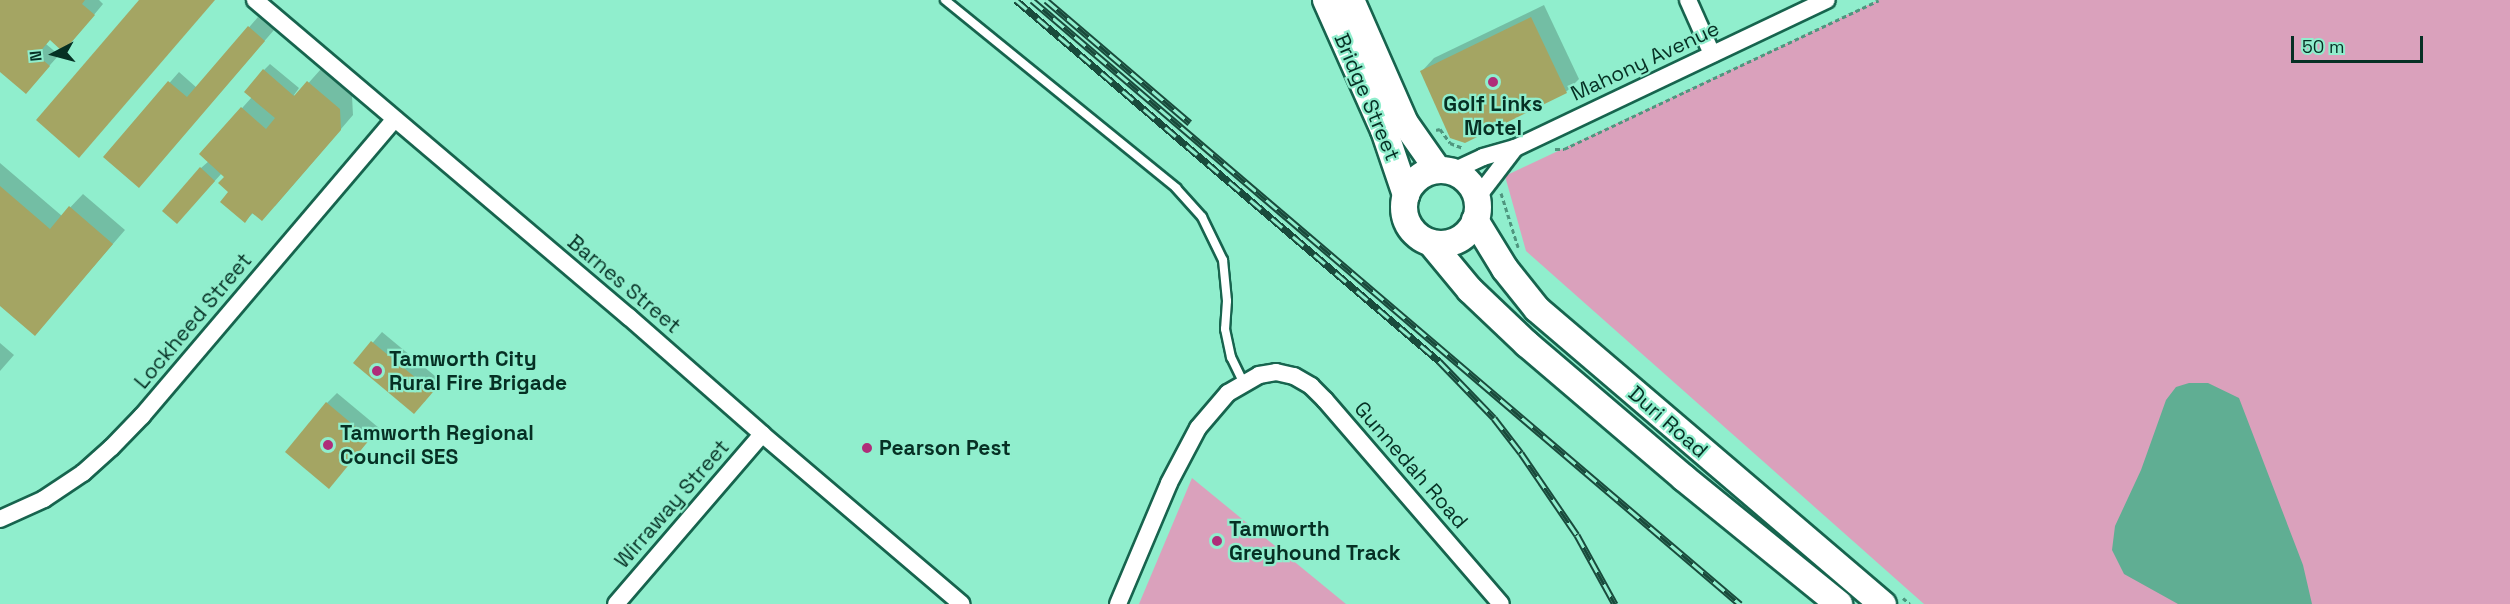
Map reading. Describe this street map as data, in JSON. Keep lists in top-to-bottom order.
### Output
{
  "streets": {
    "main road": ["Bridge Street", "Duri Road"],
    "street": [
      "Mahony Avenue",
      "Barnes Street",
      "Lockheed Street",
      "Gunnedah Road",
      "Wirraway Street"
    ]
  },
  "crossings": [
    ["Mahony Avenue", "Bridge Street"],
    ["Mahony Avenue", "Duri Road"],
    ["Bridge Street", "Duri Road"],
    ["Barnes Street", "Lockheed Street"],
    ["Barnes Street", "Wirraway Street"]
  ],
  "places": [
    "Golf Links Motel",
    "Tamworth City Rural Fire Brigade",
    "Tamworth Regional Council SES",
    "Pearson Pest",
    "Tamworth Greyhound Track"
  ],
  "scale_bar": "50 m",
  "north": "left"
}
